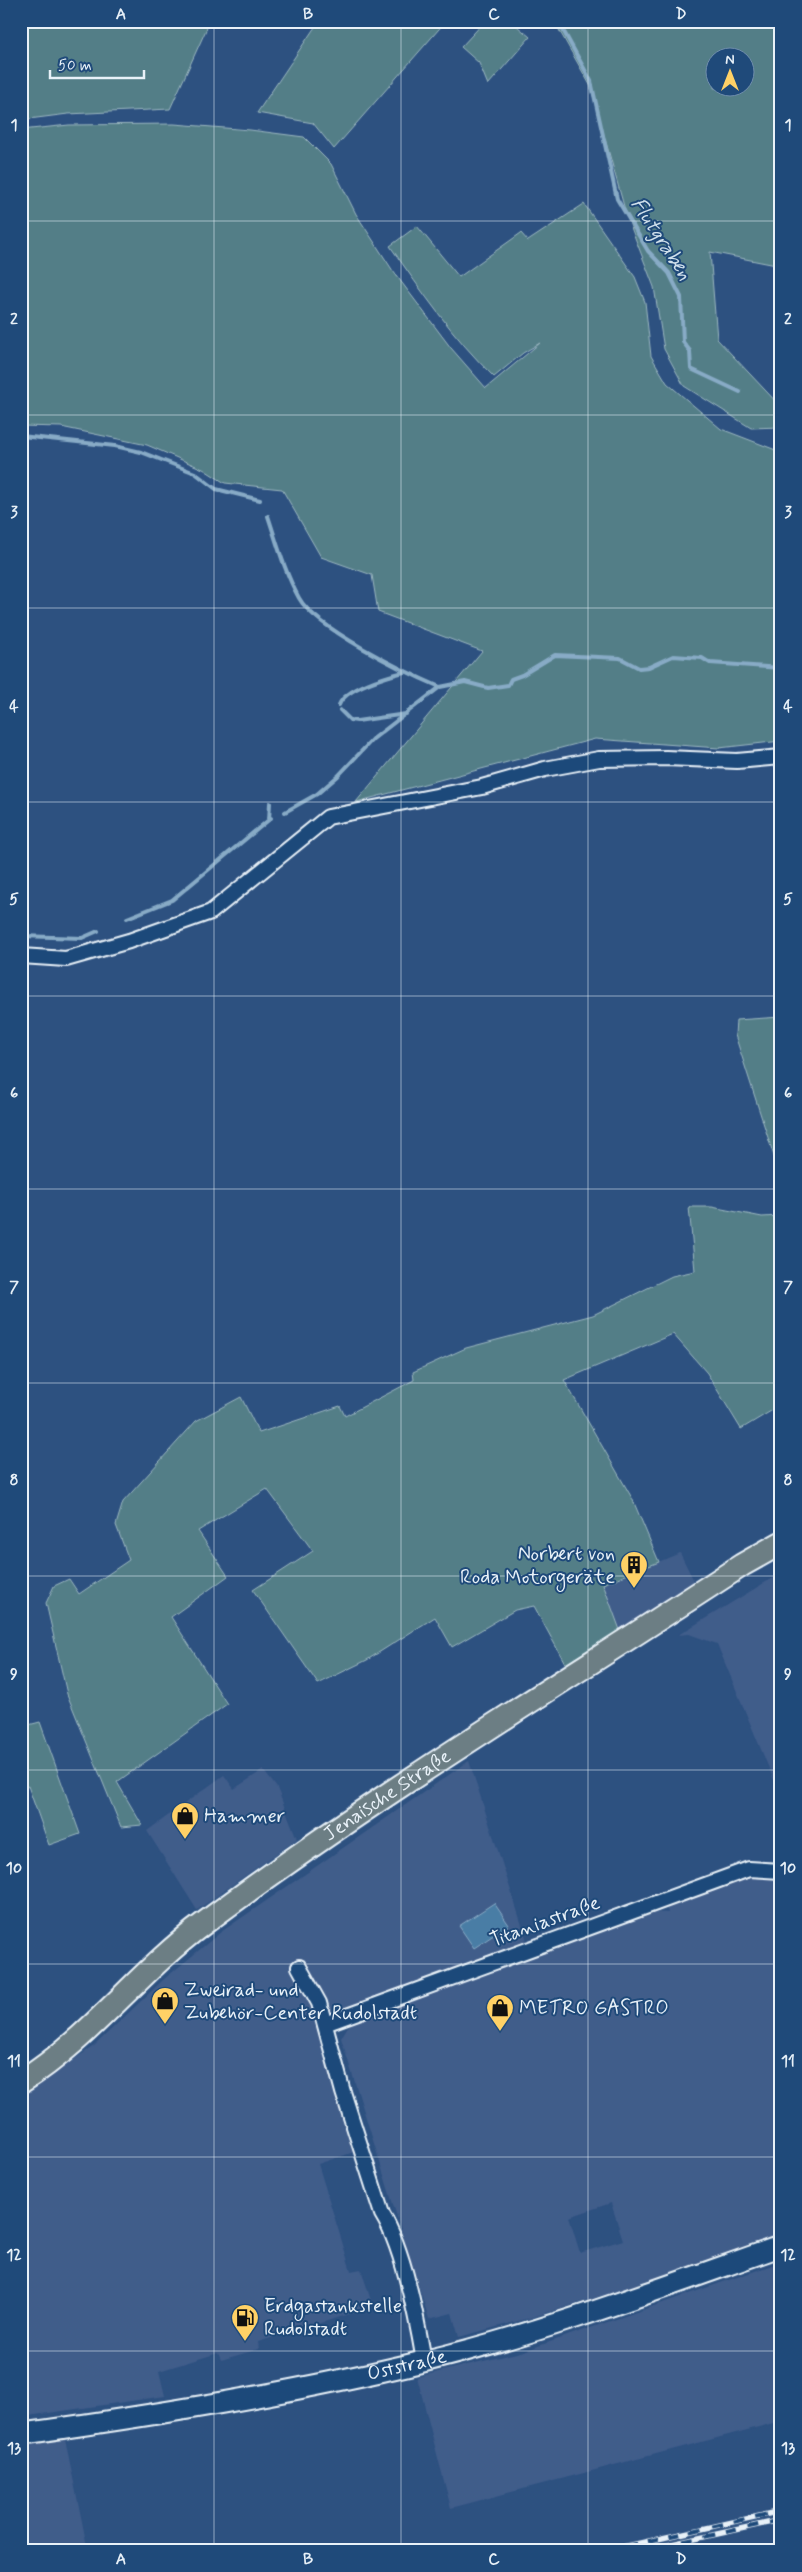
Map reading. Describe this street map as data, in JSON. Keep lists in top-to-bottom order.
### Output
{
  "streets": {
    "main road": ["Jenaische Straße"],
    "street": ["Titaniastraße", "Oststraße"]
  },
  "water": ["Flutgraben"],
  "places": {
    "building": ["Norbert von Roda Motorgeräte"],
    "shop": ["Hammer", "Zweirad- und Zubehör-Center Rudolstadt", "METRO GASTRO"],
    "fuel station": ["Erdgastankstelle Rudolstadt"]
  },
  "scale_bar": "50 m",
  "north": "top",
  "grid": {
    "columns": [
      "A",
      "B",
      "C",
      "D"
    ],
    "rows": [
      "1",
      "2",
      "3",
      "4",
      "5",
      "6",
      "7",
      "8",
      "9",
      "10",
      "11",
      "12",
      "13"
    ]
  }
}
